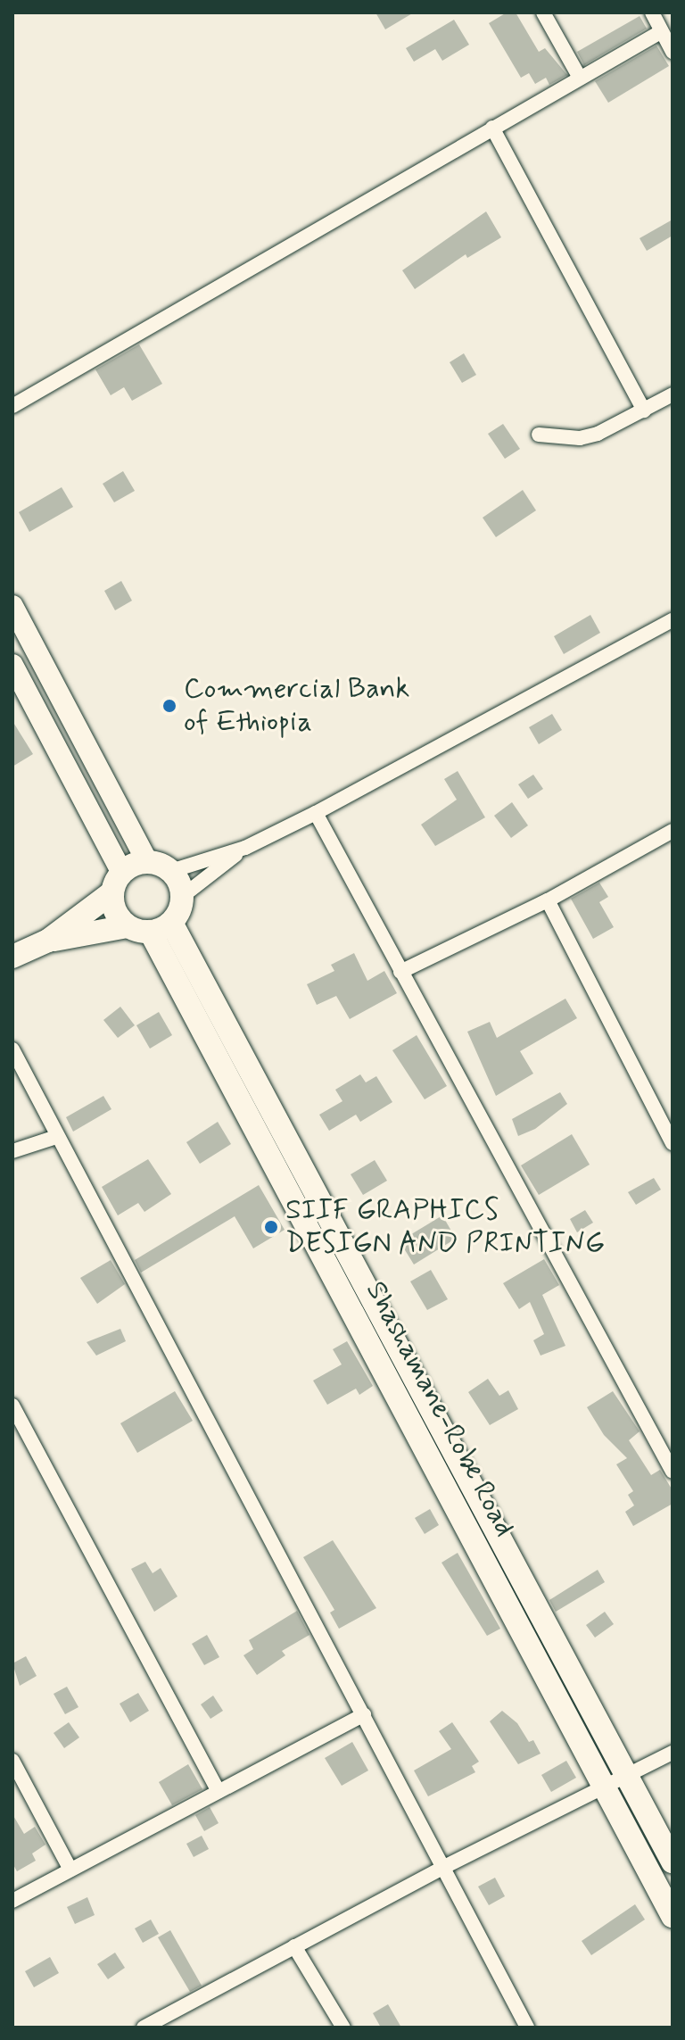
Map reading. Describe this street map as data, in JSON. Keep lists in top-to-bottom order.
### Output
{
  "streets": {
    "main road": ["Shashamane-Robe Road"]
  },
  "places": ["Commercial Bank of Ethiopia", "SIIF GRAPHICS DESIGN AND PRINTING"]
}
